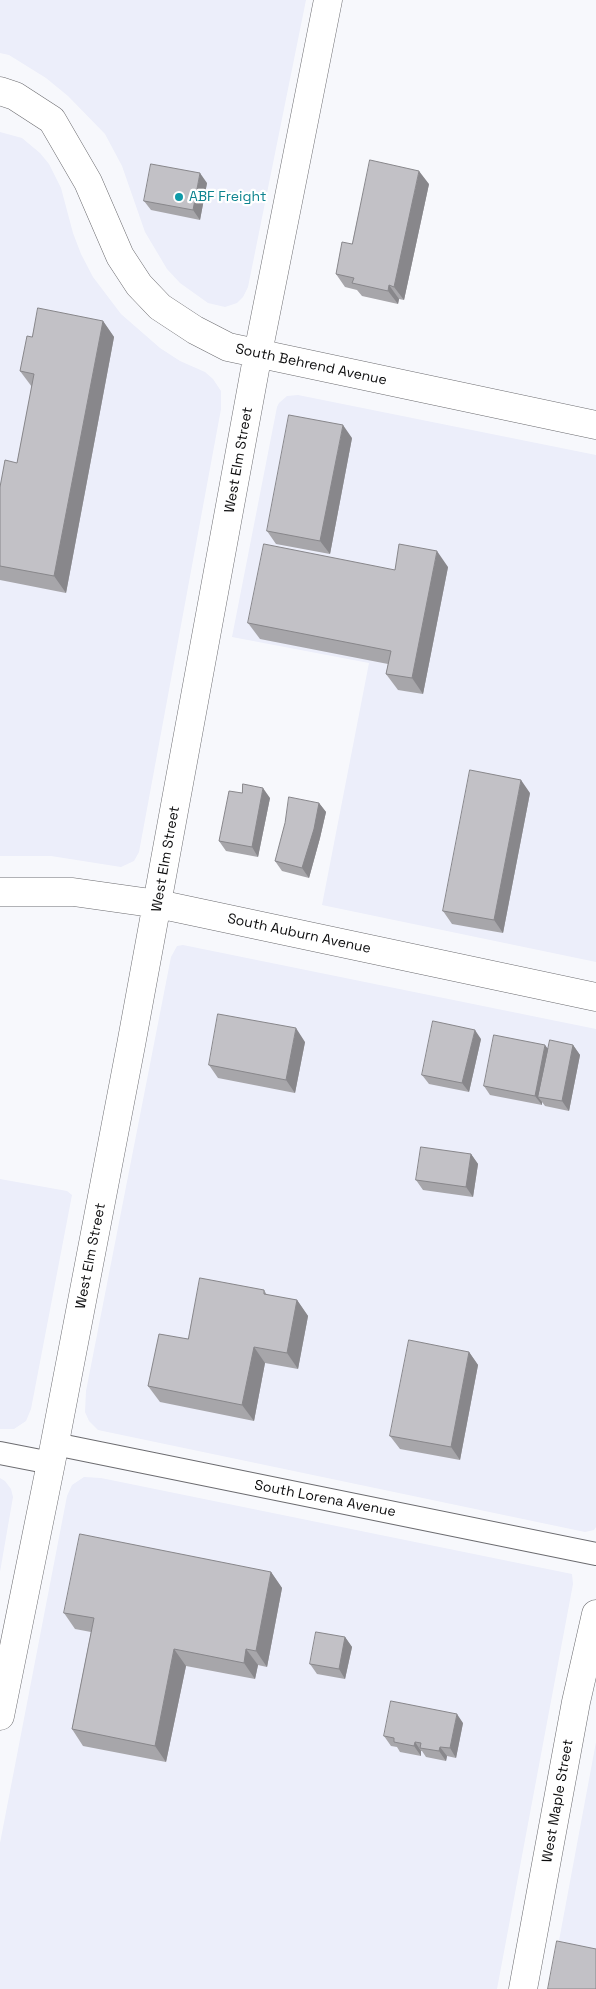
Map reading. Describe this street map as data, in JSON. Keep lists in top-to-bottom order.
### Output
{
  "streets": {
    "street": [
      "South Behrend Avenue",
      "West Elm Street",
      "South Auburn Avenue",
      "South Lorena Avenue",
      "West Maple Street"
    ]
  },
  "crossings": [
    ["South Behrend Avenue", "West Elm Street"],
    ["West Elm Street", "South Auburn Avenue"],
    ["West Elm Street", "South Lorena Avenue"]
  ],
  "places": ["ABF Freight"]
}
